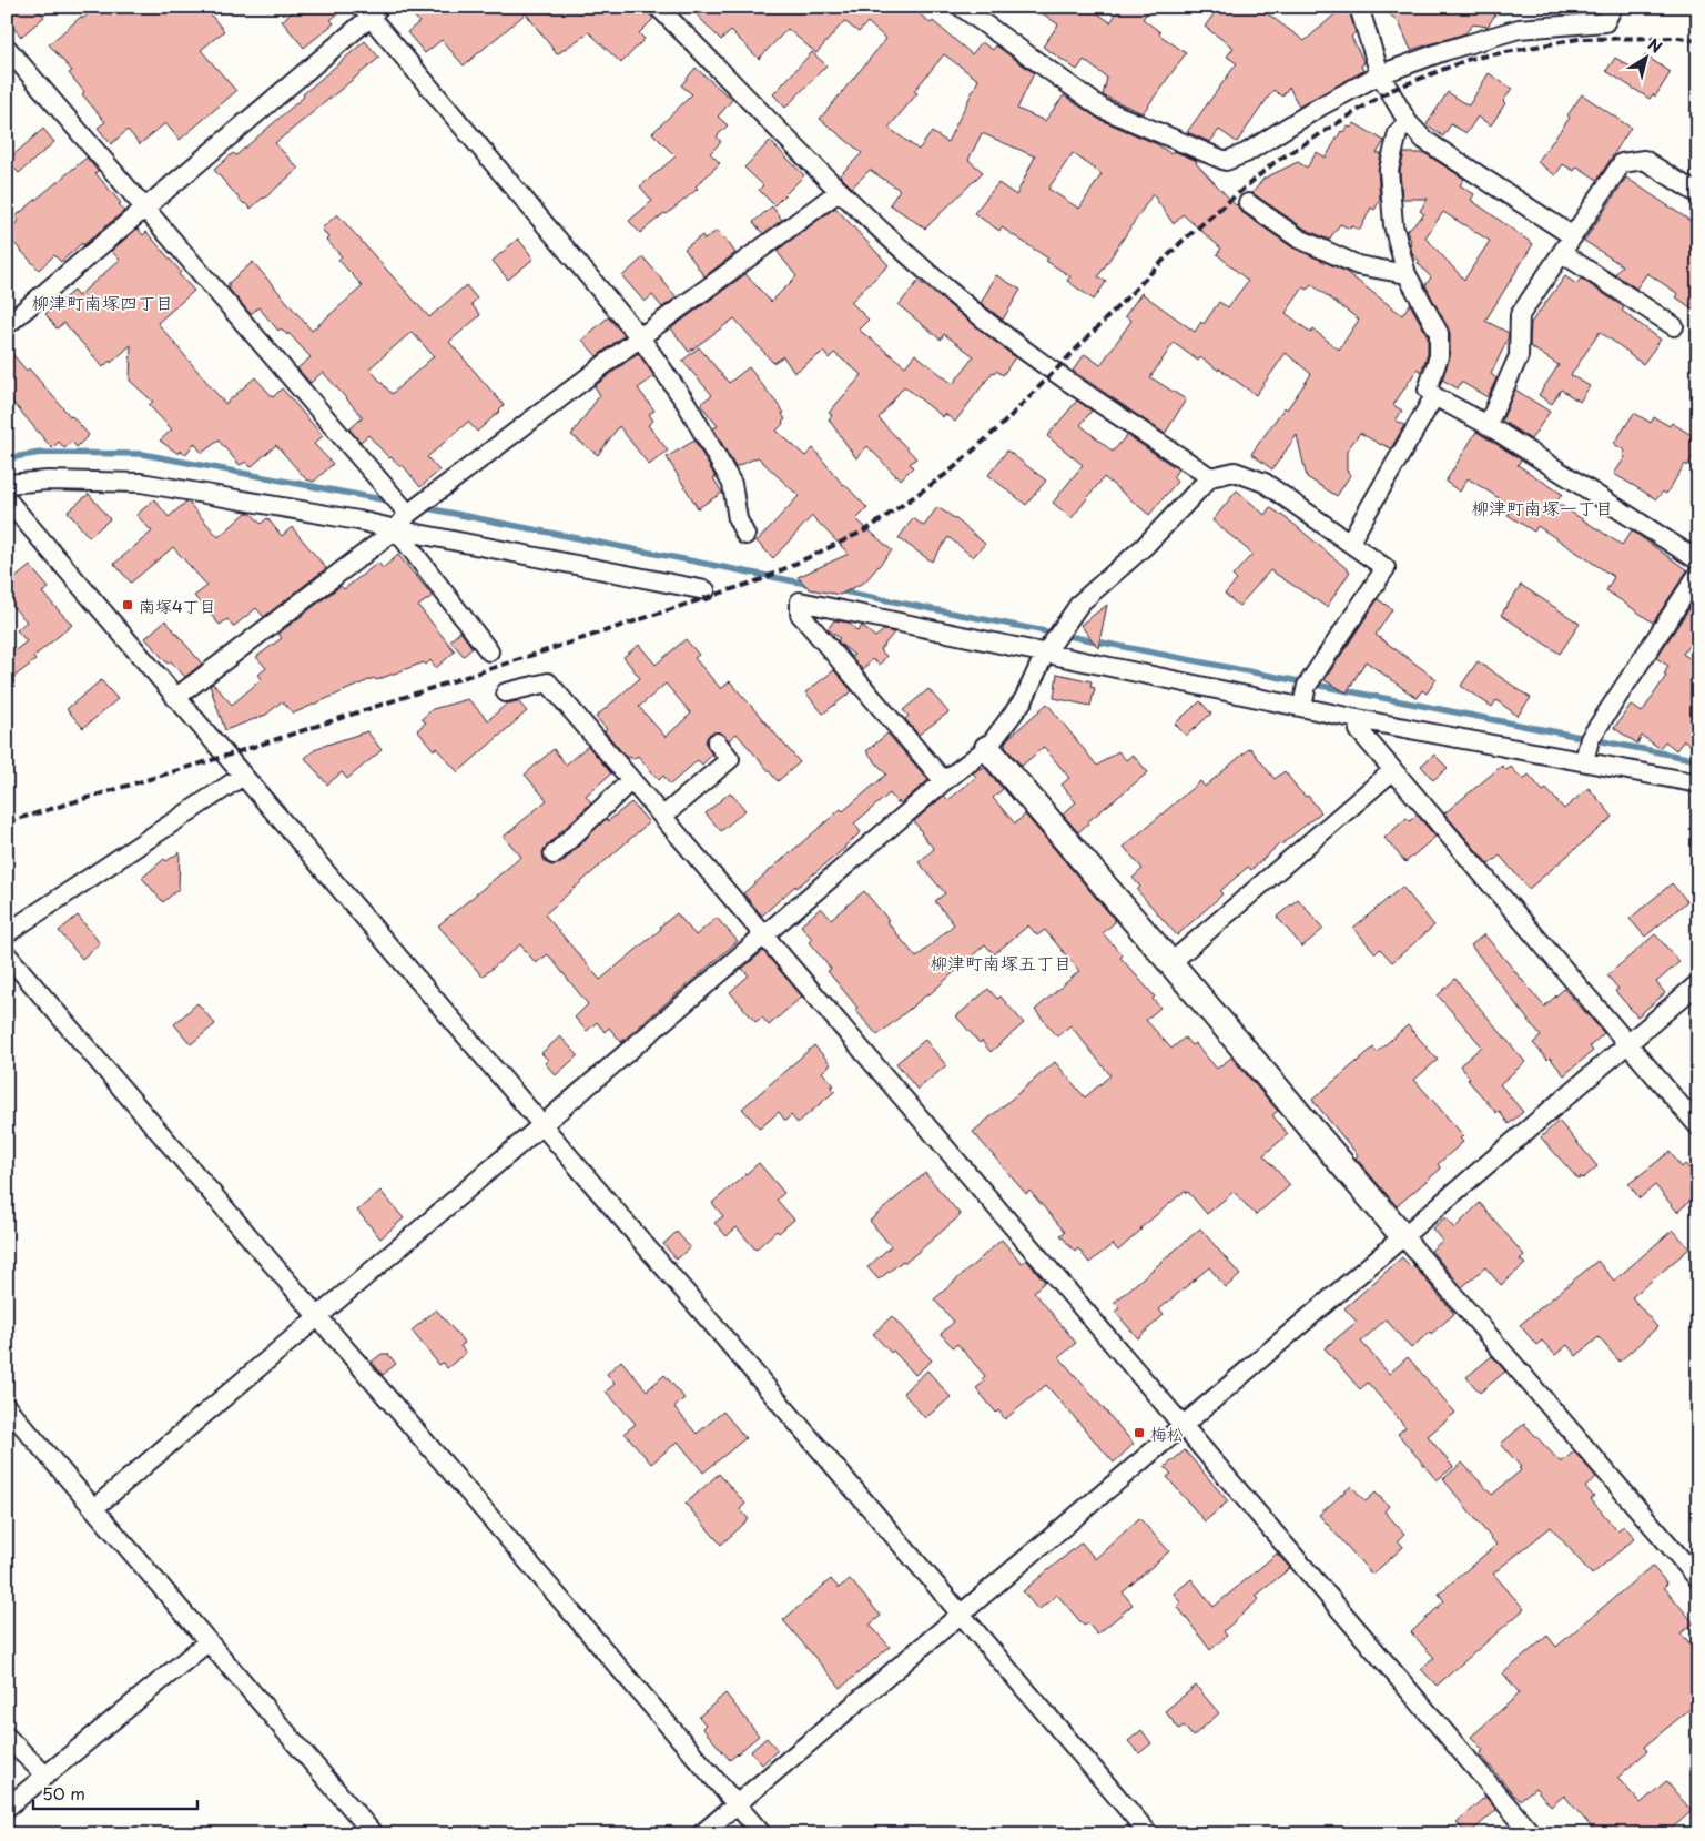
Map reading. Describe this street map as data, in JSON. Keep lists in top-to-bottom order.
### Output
{
  "districts": ["柳津町南塚四丁目", "柳津町南塚一丁目", "柳津町南塚五丁目"],
  "places": {
    "transit": ["南塚4丁目", "梅松"]
  },
  "scale_bar": "50 m",
  "north": "top right"
}
